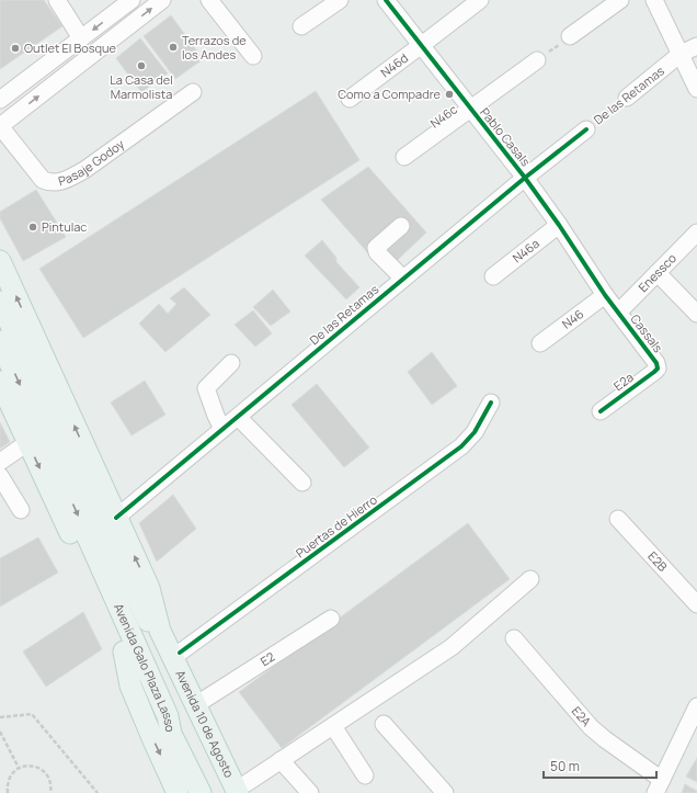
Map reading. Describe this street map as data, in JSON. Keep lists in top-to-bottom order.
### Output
{
  "streets": {
    "main road": ["Avenida Galo Plaza Lasso", "Avenida 10 de Agosto"],
    "street": [
      "N46d",
      "De las Retamas",
      "N46c",
      "Pablo Casals",
      "Pasaje Godoy",
      "N46a",
      "Enessco",
      "N46",
      "Cassals",
      "E2a",
      "Puertas de Hierro",
      "E2B",
      "E2",
      "E2A"
    ]
  },
  "crossings": [
    ["N46d", "Pablo Casals"],
    ["De las Retamas", "Pablo Casals"],
    ["N46c", "Pablo Casals"],
    ["Pablo Casals", "N46a"],
    ["Pablo Casals", "Enessco"],
    ["Pablo Casals", "N46"],
    ["Pablo Casals", "Cassals"],
    ["Enessco", "Cassals"],
    ["Cassals", "E2a"],
    ["Avenida Galo Plaza Lasso", "Avenida 10 de Agosto"]
  ],
  "places": [
    "Terrazos de los Andes",
    "Outlet El Bosque",
    "La Casa del Marmolista",
    "Como a Compadre",
    "Pintulac"
  ],
  "scale_bar": "50 m"
}
